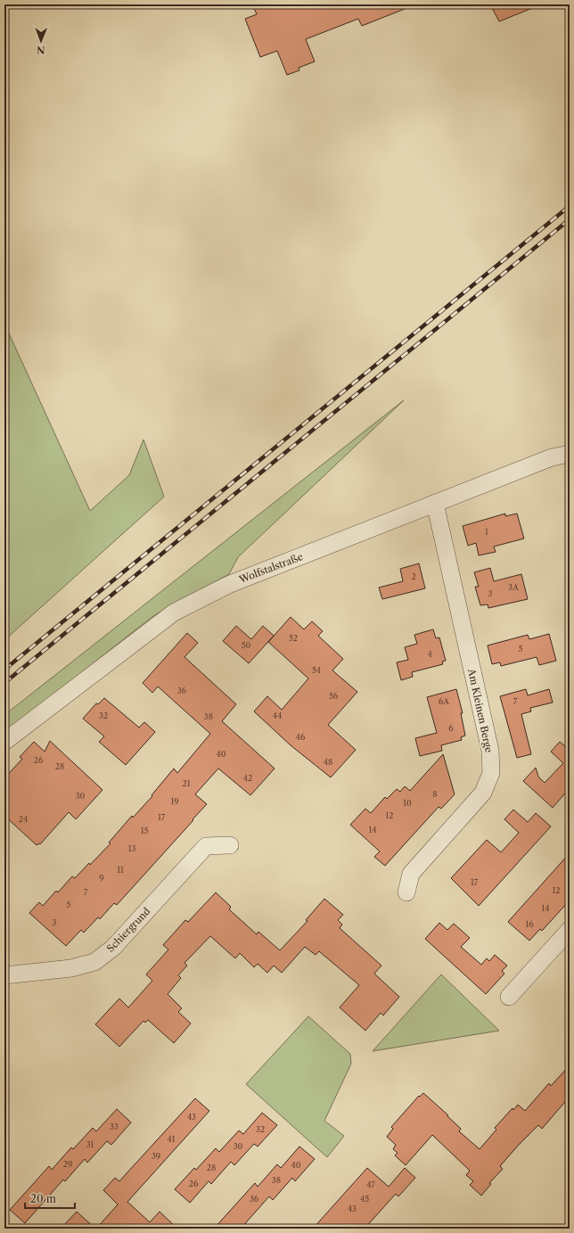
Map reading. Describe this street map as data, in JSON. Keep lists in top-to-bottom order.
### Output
{
  "streets": {
    "street": ["Wolfstalstraße", "Am Kleinen Berge", "Schiergrund"]
  },
  "crossings": [
    ["Wolfstalstraße", "Am Kleinen Berge"]
  ],
  "house_numbers": [
    "1",
    "2",
    "3A",
    "3",
    "52",
    "50",
    "5",
    "4",
    "54",
    "36",
    "56",
    "6A",
    "7",
    "32",
    "44",
    "38",
    "6",
    "46",
    "40",
    "26",
    "48",
    "28",
    "42",
    "21",
    "8",
    "30",
    "19",
    "10",
    "12",
    "17",
    "24",
    "14",
    "15",
    "13",
    "11",
    "9",
    "17",
    "12",
    "7",
    "5",
    "14",
    "3",
    "16",
    "43",
    "33",
    "32",
    "41",
    "31",
    "30",
    "39",
    "29",
    "40",
    "28",
    "38",
    "26",
    "47",
    "36",
    "45",
    "43"
  ],
  "scale_bar": "20 m",
  "north": "bottom"
}
